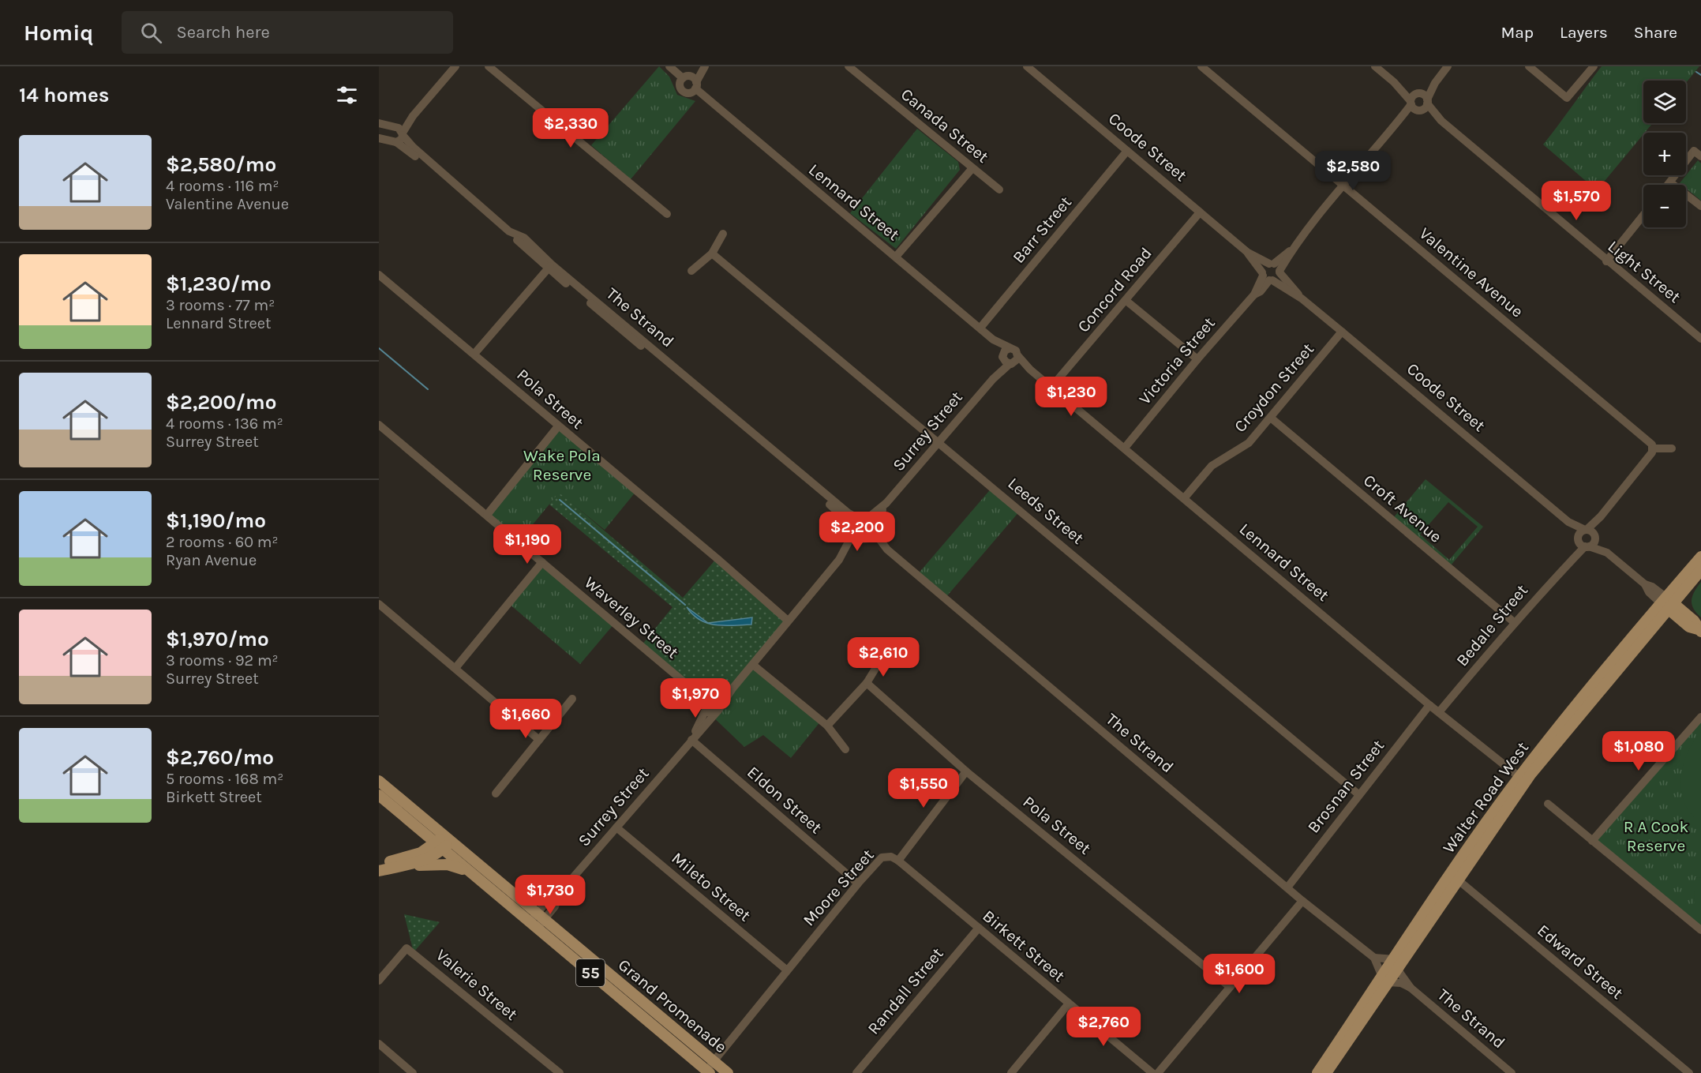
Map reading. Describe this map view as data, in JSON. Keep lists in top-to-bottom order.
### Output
{
  "streets": {
    "main road": ["Walter Road West", "55", "Grand Promenade"],
    "street": [
      "Canada Street",
      "Coode Street",
      "Lennard Street",
      "Barr Street",
      "Light Street",
      "Valentine Avenue",
      "Concord Road",
      "The Strand",
      "Victoria Street",
      "Croydon Street",
      "Pola Street",
      "Surrey Street",
      "Croft Avenue",
      "Leeds Street",
      "Waverley Street",
      "Bedale Street",
      "Brosnan Street",
      "Eldon Street",
      "Mileto Street",
      "Moore Street",
      "Birkett Street",
      "Edward Street",
      "Valerie Street",
      "Randall Street"
    ]
  },
  "crossings": [
    ["Coode Street", "Barr Street"],
    ["Coode Street", "Concord Road"],
    ["Coode Street", "Victoria Street"],
    ["Coode Street", "Croydon Street"],
    ["Coode Street", "Bedale Street"],
    ["Lennard Street", "Barr Street"],
    ["Lennard Street", "Concord Road"],
    ["Lennard Street", "Victoria Street"],
    ["Lennard Street", "Croydon Street"],
    ["Lennard Street", "Surrey Street"],
    ["Lennard Street", "Bedale Street"],
    ["Lennard Street", "Brosnan Street"],
    ["Lennard Street", "Walter Road West"],
    ["The Strand", "Surrey Street"],
    ["The Strand", "Brosnan Street"],
    ["The Strand", "Walter Road West"],
    ["Croydon Street", "Croft Avenue"],
    ["Pola Street", "Surrey Street"],
    ["Pola Street", "Moore Street"],
    ["Surrey Street", "Leeds Street"],
    ["Surrey Street", "Waverley Street"],
    ["Surrey Street", "Eldon Street"],
    ["Surrey Street", "Mileto Street"],
    ["Surrey Street", "Grand Promenade"],
    ["Croft Avenue", "Bedale Street"],
    ["Leeds Street", "Brosnan Street"],
    ["Walter Road West", "Edward Street"],
    ["Eldon Street", "Moore Street"],
    ["Mileto Street", "Moore Street"],
    ["Moore Street", "Birkett Street"],
    ["Moore Street", "Grand Promenade"],
    ["Birkett Street", "Randall Street"]
  ],
  "parks": ["Wake Pola Reserve", "R A Cook Reserve"],
  "page": {
    "header": "Homiq",
    "search": "Search here",
    "nav": ["Map", "Layers", "Share"],
    "heading": "14 homes",
    "map_buttons": ["+", "−"],
    "price": [
      "$2,330",
      "$2,580",
      "$1,570",
      "$1,230",
      "$2,200",
      "$1,190",
      "$2,610",
      "$1,970",
      "$1,660",
      "$1,080",
      "$1,550",
      "$1,730",
      "$1,600",
      "$2,760"
    ],
    "list": [
      {
        "name": "$2,580/mo",
        "note": "4 rooms · 116 m² · Valentine Avenue"
      },
      {
        "name": "$1,230/mo",
        "note": "3 rooms · 77 m² · Lennard Street"
      },
      {
        "name": "$2,200/mo",
        "note": "4 rooms · 136 m² · Surrey Street"
      },
      {
        "name": "$1,190/mo",
        "note": "2 rooms · 60 m² · Ryan Avenue"
      },
      {
        "name": "$1,970/mo",
        "note": "3 rooms · 92 m² · Surrey Street"
      },
      {
        "name": "$2,760/mo",
        "note": "5 rooms · 168 m² · Birkett Street"
      }
    ]
  }
}
